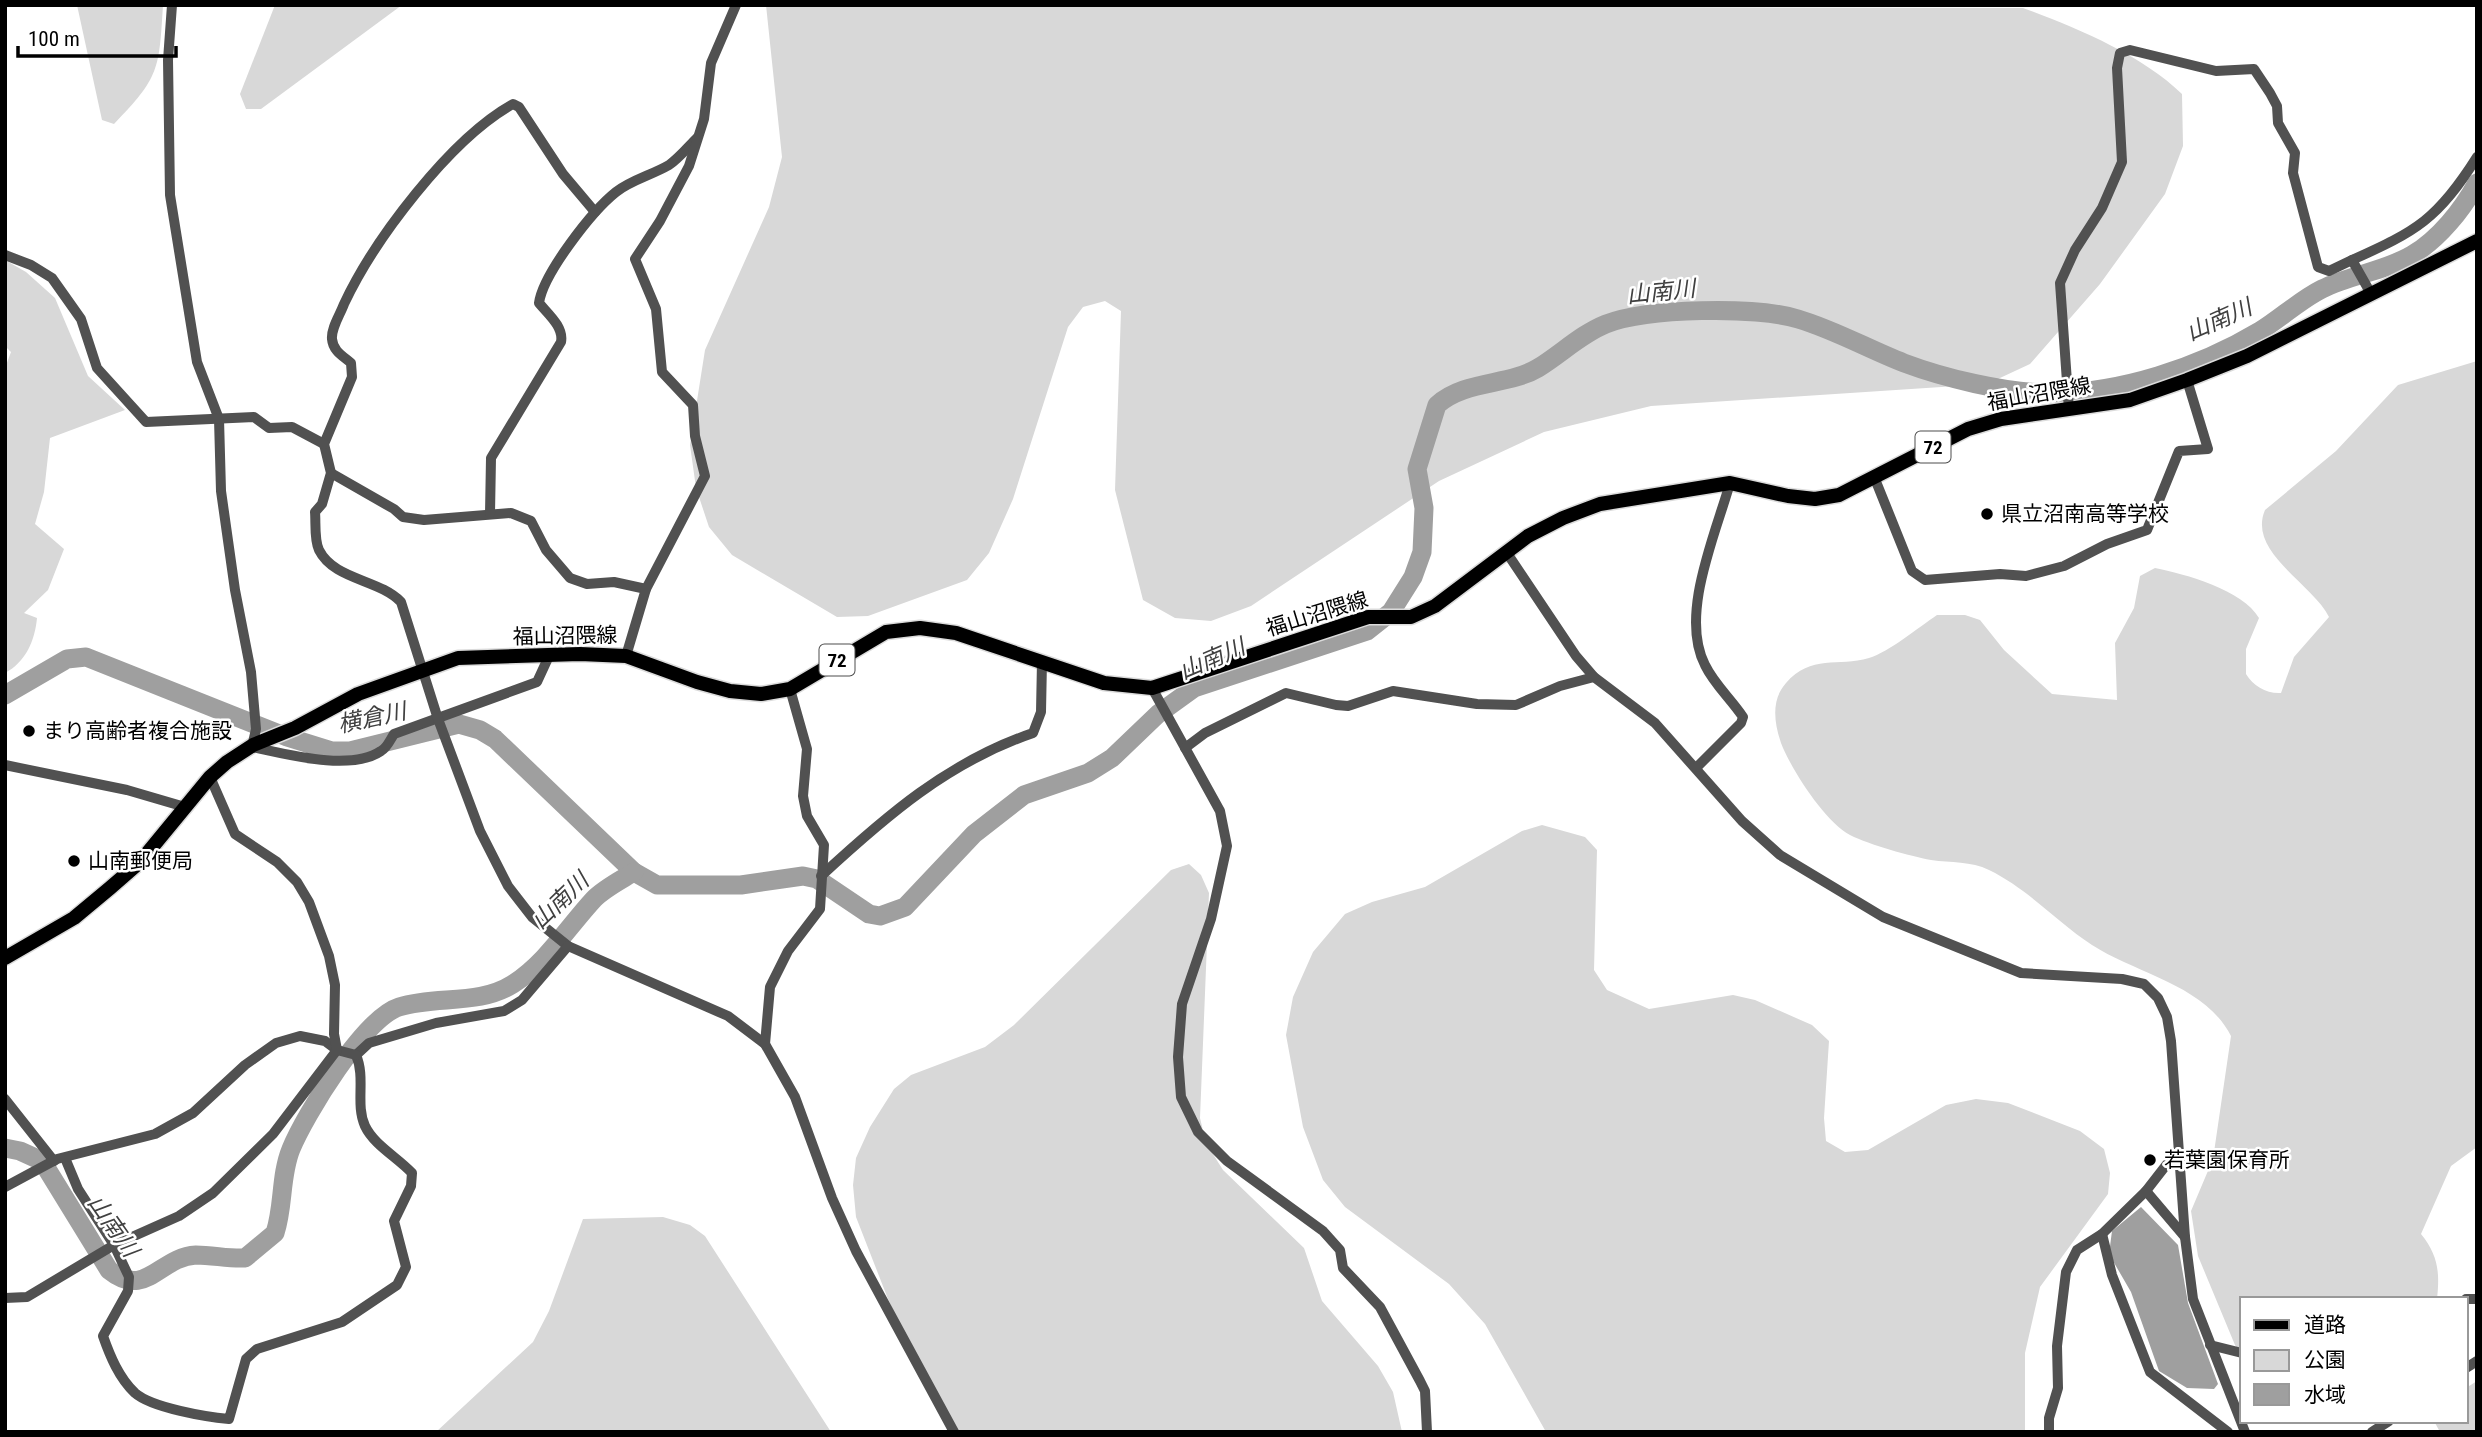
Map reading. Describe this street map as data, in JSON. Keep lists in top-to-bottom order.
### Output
{
  "streets": {
    "main road": ["福山沼隈線", "72"]
  },
  "water": ["山南川", "横倉川"],
  "places": [
    "県立沼南高等学校",
    "まり高齢者複合施設",
    "山南郵便局",
    "若葉園保育所"
  ],
  "legend": ["道路", "公園", "水域"],
  "scale_bar": "100 m"
}
